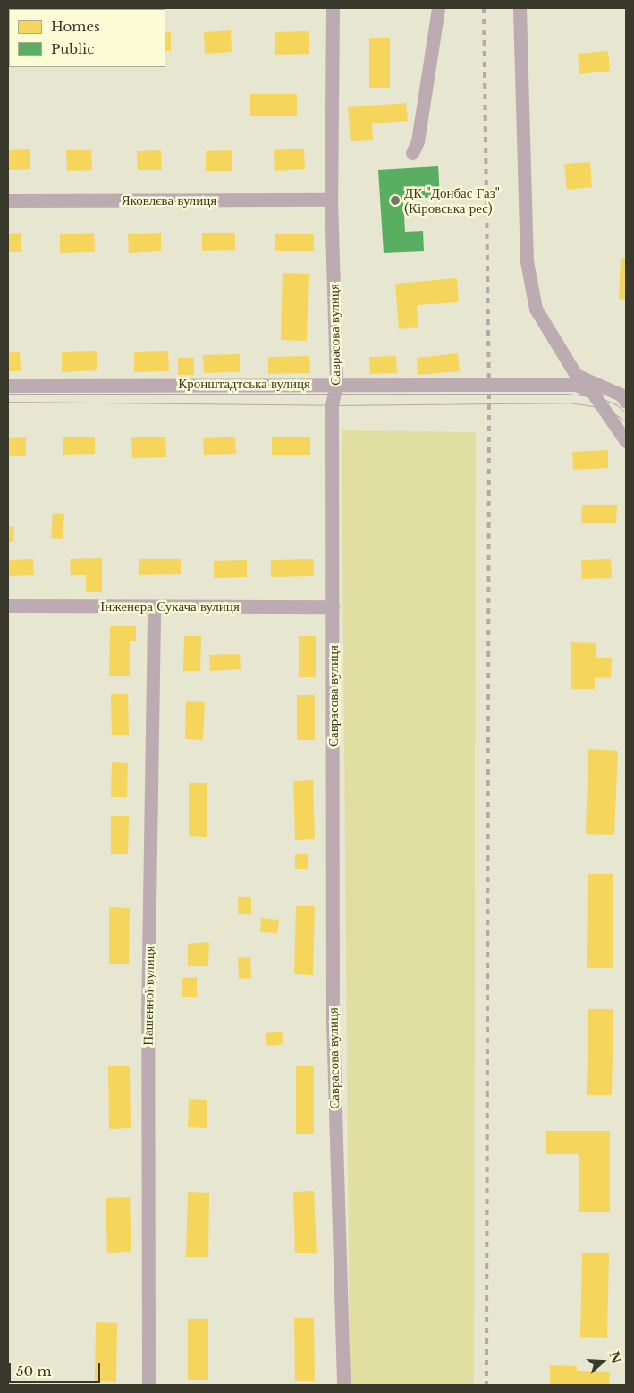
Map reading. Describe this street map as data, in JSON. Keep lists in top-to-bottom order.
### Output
{
  "streets": {
    "street": [
      "Яковлєва вулиця",
      "Саврасова вулиця",
      "Кронштадтська вулиця",
      "Інженера Сукача вулиця",
      "Пашенної вулиця"
    ]
  },
  "crossings": [
    ["Яковлєва вулиця", "Саврасова вулиця"],
    ["Саврасова вулиця", "Кронштадтська вулиця"],
    ["Саврасова вулиця", "Інженера Сукача вулиця"],
    ["Інженера Сукача вулиця", "Пашенної вулиця"]
  ],
  "places": ["ДК \"Донбас Газ\" (Кіровська рес)"],
  "legend": ["Homes", "Public"],
  "scale_bar": "50 m",
  "north": "right"
}
